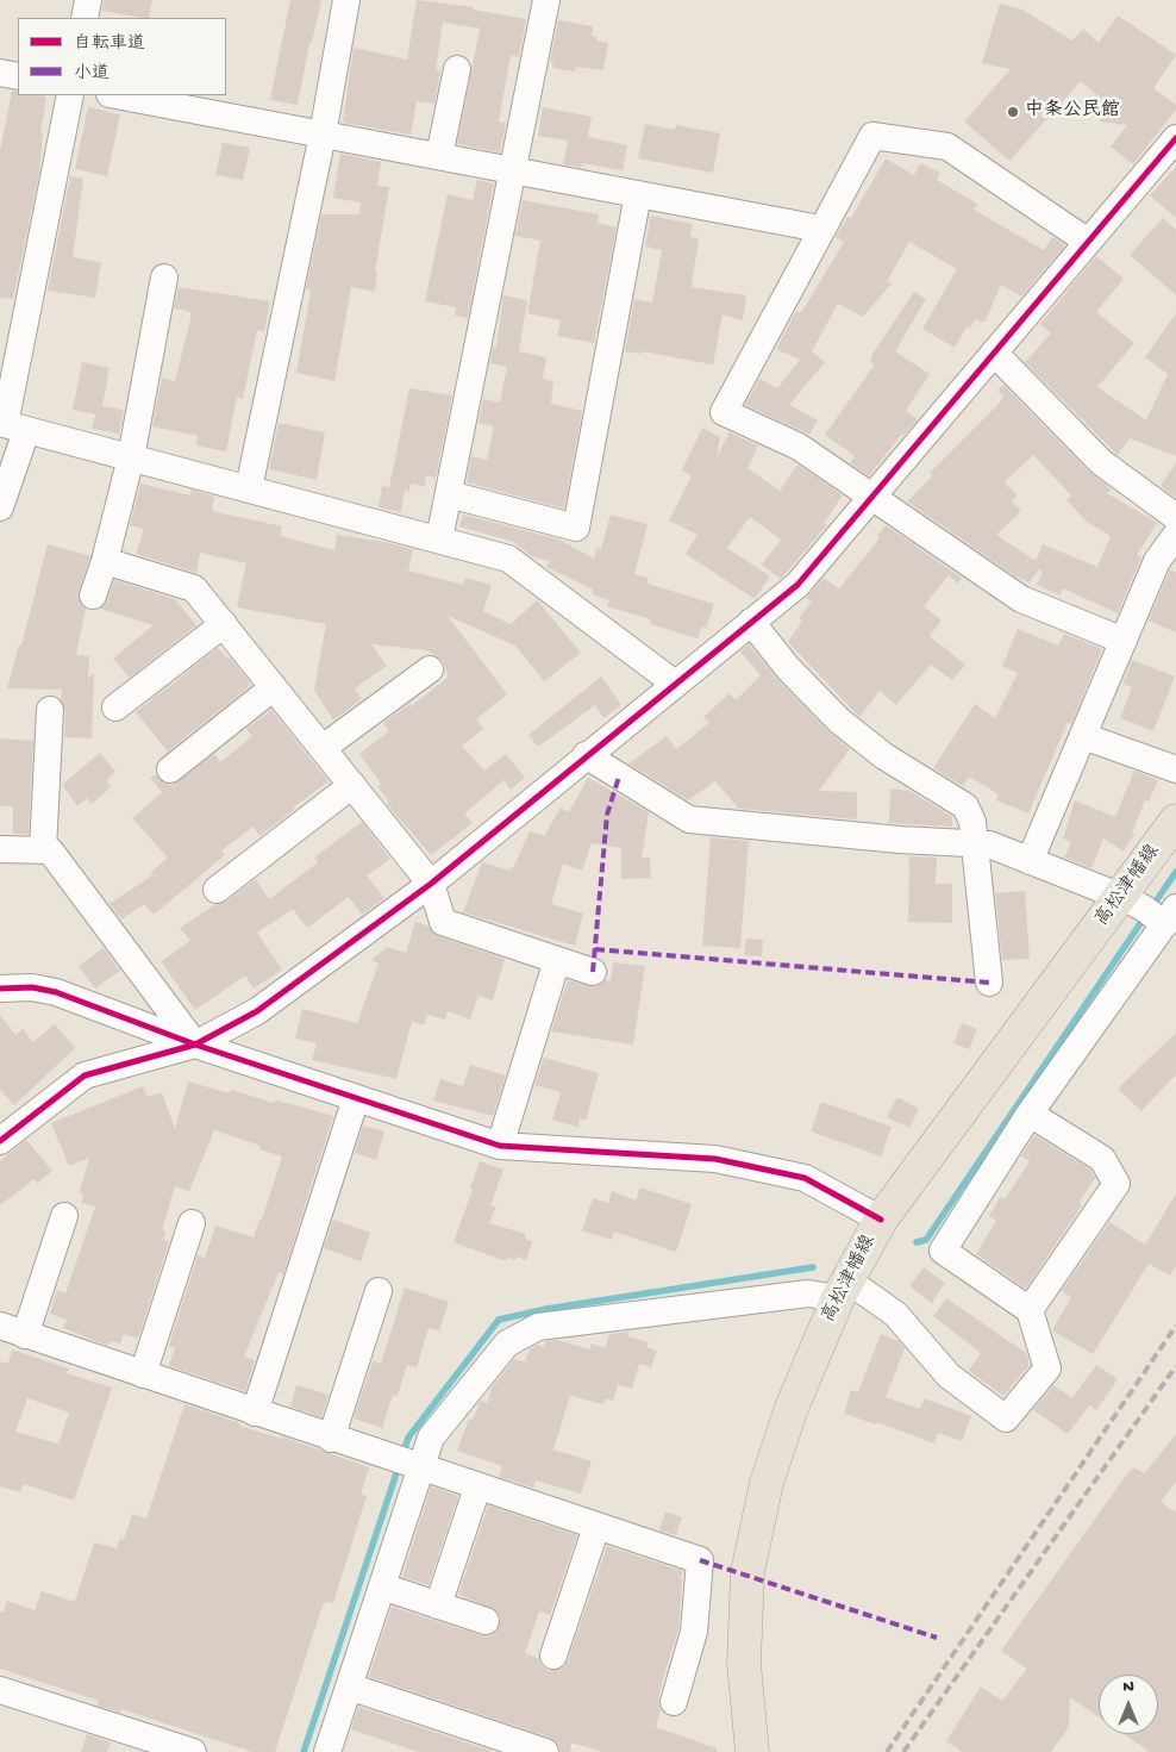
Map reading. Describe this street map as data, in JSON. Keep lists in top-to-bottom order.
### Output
{
  "streets": {
    "main road": ["高松津幡線"]
  },
  "places": ["中条公民館"],
  "legend": ["自転車道", "小道"],
  "north": "top"
}
